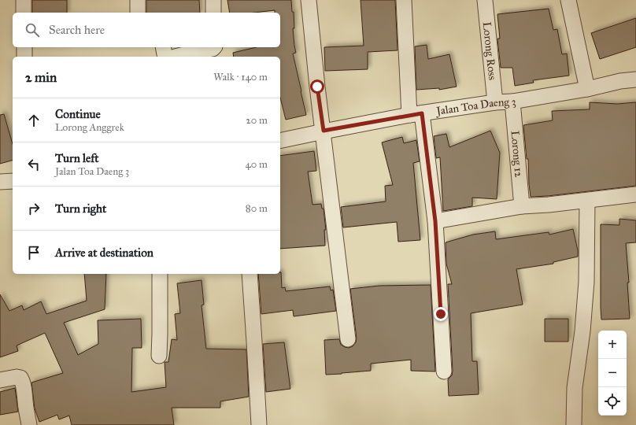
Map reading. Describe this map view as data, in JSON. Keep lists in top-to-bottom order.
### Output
{
  "streets": {
    "street": ["Lorong Ross", "Jalan Toa Daeng 3", "Lorong 12"]
  },
  "crossings": [
    ["Lorong Ross", "Jalan Toa Daeng 3"],
    ["Jalan Toa Daeng 3", "Lorong 12"]
  ],
  "page": {
    "search": "Search here",
    "heading": ["2 min", "Walk · 140 m"],
    "list": [
      ["Continue", "Lorong Anggrek", "20 m"],
      ["Turn left", "Jalan Toa Daeng 3", "40 m"],
      ["Turn right", "80 m"],
      "Arrive at destination"
    ],
    "map_buttons": ["+", "−"]
  }
}
